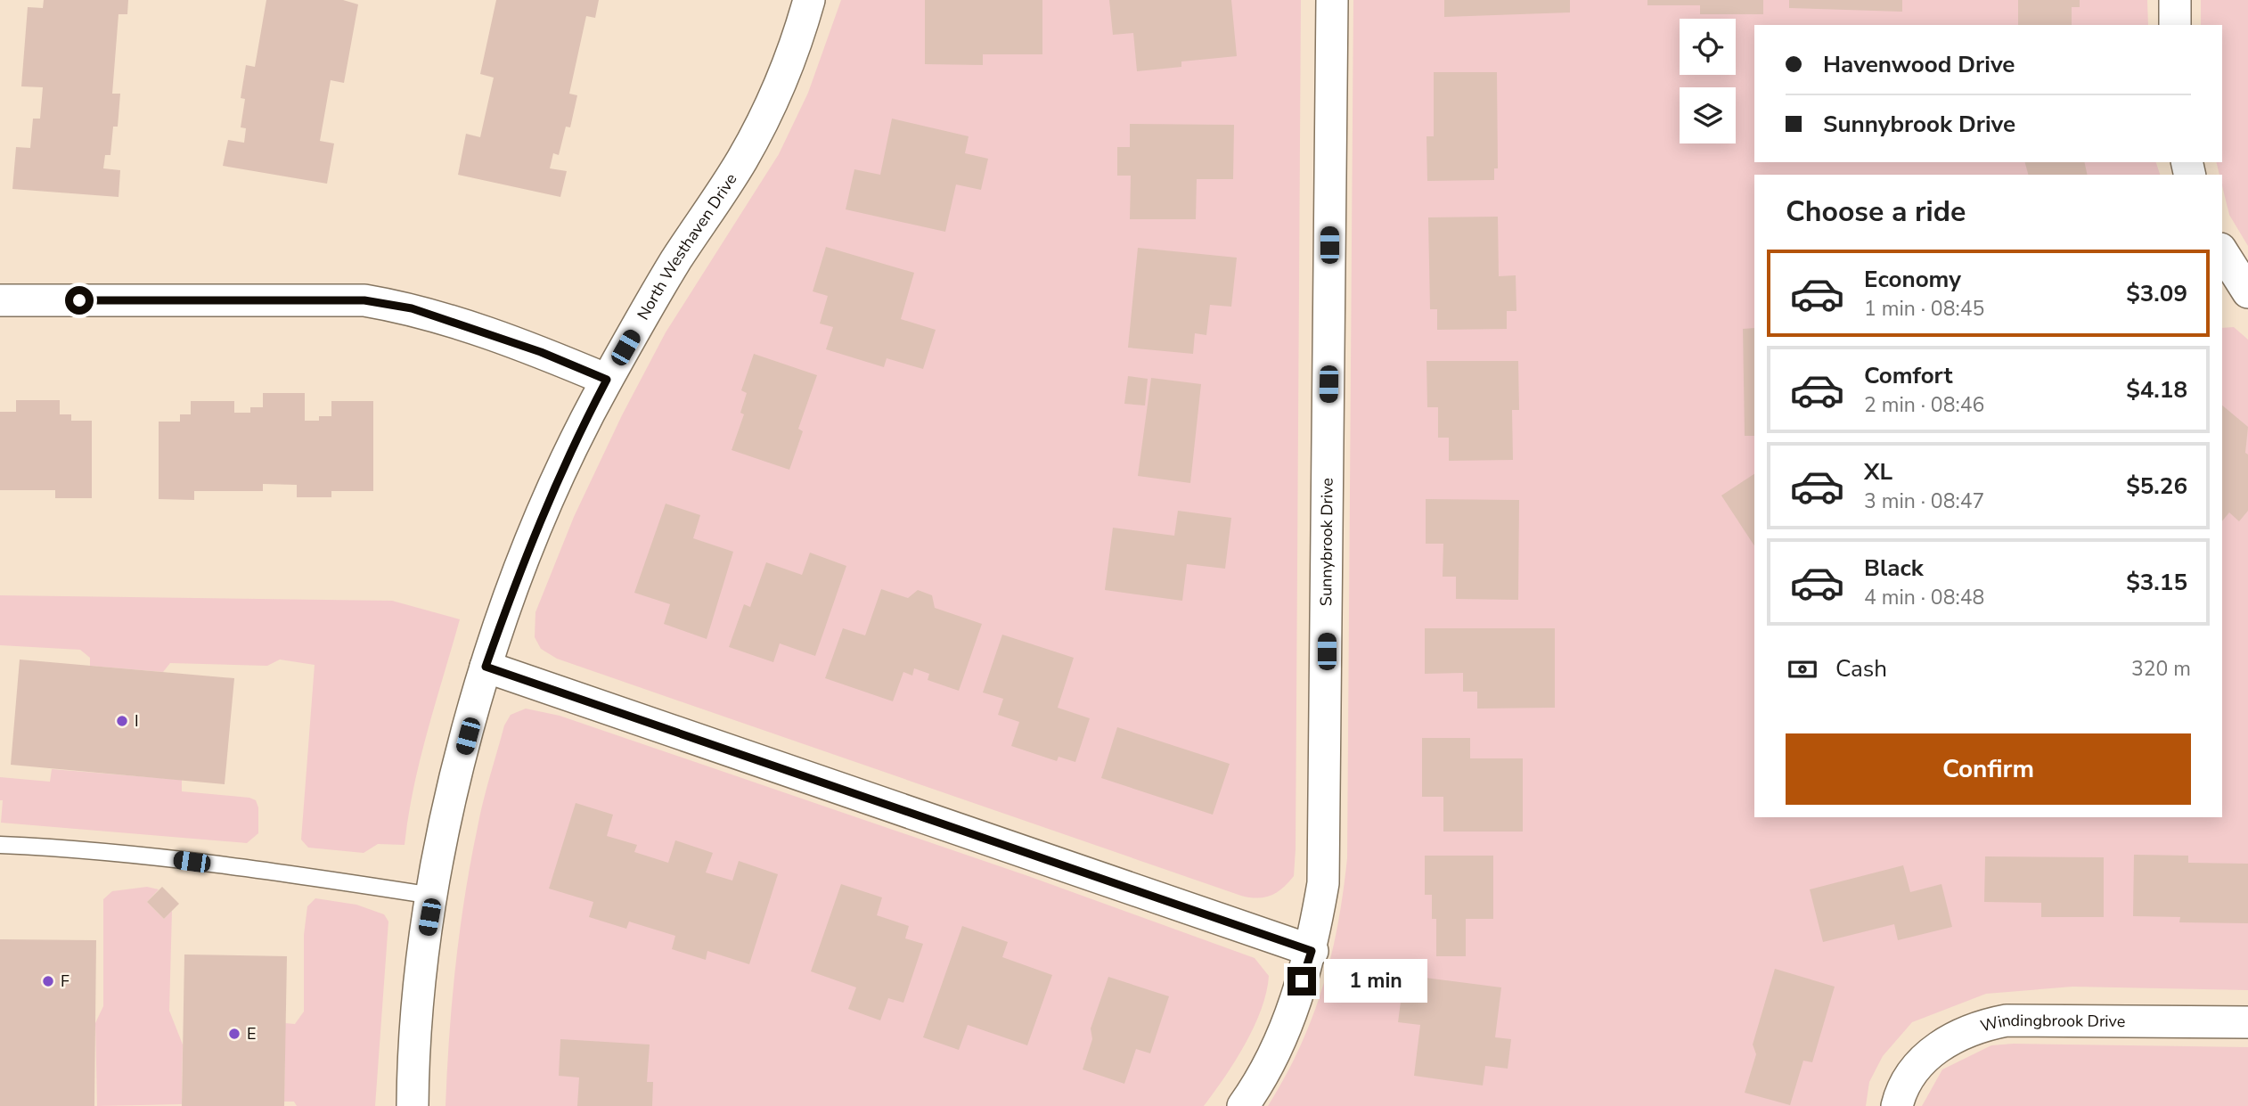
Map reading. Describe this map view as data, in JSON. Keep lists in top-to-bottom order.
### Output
{
  "streets": {
    "street": ["North Westhaven Drive", "Sunnybrook Drive", "Windingbrook Drive"]
  },
  "places": ["I", "F", "E"],
  "page": {
    "banner": ["Havenwood Drive", "Sunnybrook Drive"],
    "heading": "Choose a ride",
    "list": [
      {
        "name": "Economy",
        "note": "1 min · 08:45",
        "value": "$3.09"
      },
      {
        "name": "Comfort",
        "note": "2 min · 08:46",
        "value": "$4.18"
      },
      {
        "name": "XL",
        "note": "3 min · 08:47",
        "value": "$5.26"
      },
      {
        "name": "Black",
        "note": "4 min · 08:48",
        "value": "$3.15"
      }
    ],
    "pay": ["Cash", "320 m"],
    "buttons": "Confirm",
    "bubble": "1 min"
  }
}
